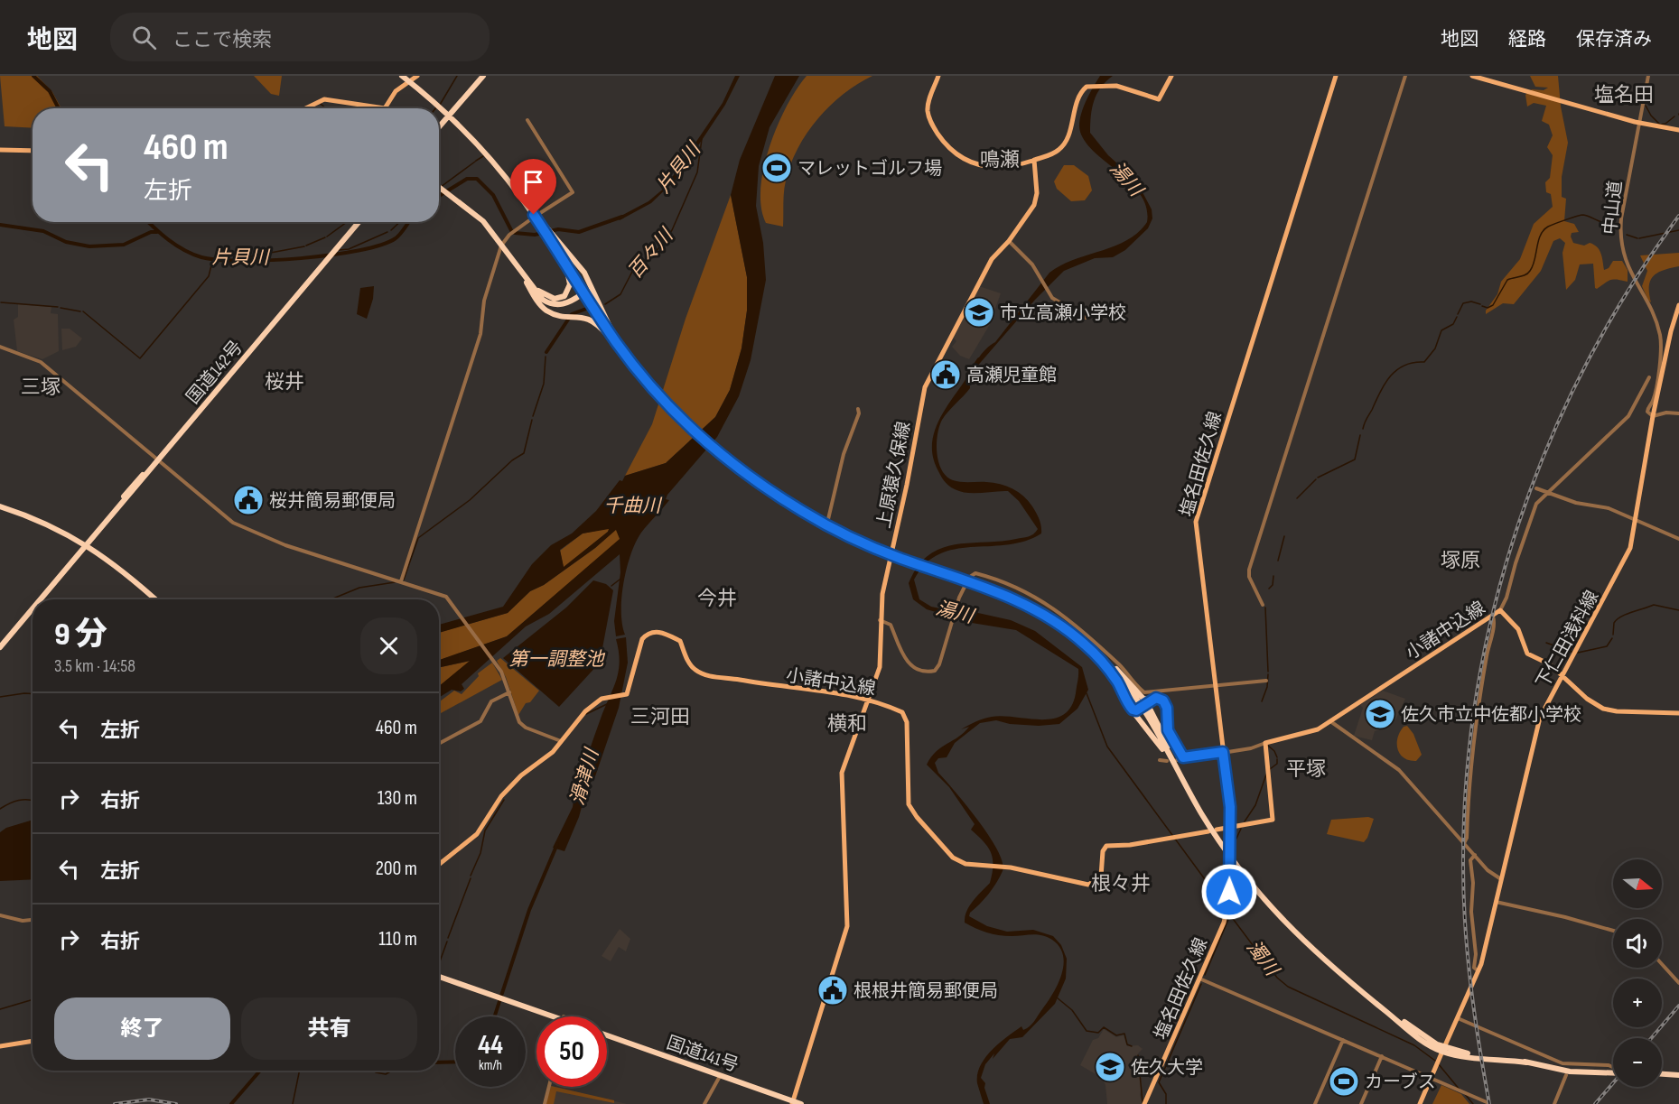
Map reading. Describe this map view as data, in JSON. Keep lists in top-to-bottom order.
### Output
{
  "streets": {
    "highway": ["国道142号", "国道141号"],
    "main road": [
      "塩名田佐久線",
      "上原猿久保線",
      "小諸中込線",
      "下仁田浅科線"
    ],
    "street": ["中山道"]
  },
  "crossings": [
    ["中山道", "下仁田浅科線"],
    ["上原猿久保線", "小諸中込線"],
    ["上原猿久保線", "国道141号"],
    ["小諸中込線", "下仁田浅科線"]
  ],
  "districts": [
    "塩名田",
    "鳴瀬",
    "桜井",
    "三塚",
    "塚原",
    "今井",
    "三河田",
    "横和",
    "平塚",
    "根々井"
  ],
  "water": [
    "片貝川",
    "湯川",
    "百々川",
    "千曲川",
    "第一調整池",
    "滑津川",
    "濁川"
  ],
  "places": {
    "sports": ["マレットゴルフ場", "カーブス"],
    "school or university": ["市立高瀬小学校", "佐久市立中佐都小学校", "佐久大学"],
    "public building": ["高瀬児童館", "桜井簡易郵便局", "根根井簡易郵便局"]
  },
  "north": "right",
  "page": {
    "header": "地図",
    "search": "ここで検索",
    "nav": ["地図", "経路", "保存済み"],
    "turn": ["460 m", "左折"],
    "heading": ["9 分", "3.5 km · 14:58"],
    "list": [
      {
        "name": "左折",
        "value": "460 m"
      },
      {
        "name": "右折",
        "value": "130 m"
      },
      {
        "name": "左折",
        "value": "200 m"
      },
      {
        "name": "右折",
        "value": "110 m"
      }
    ],
    "map_buttons": ["+", "−"],
    "buttons": ["終了", "共有"],
    "speed": "44 km/h",
    "limit": "50"
  }
}
